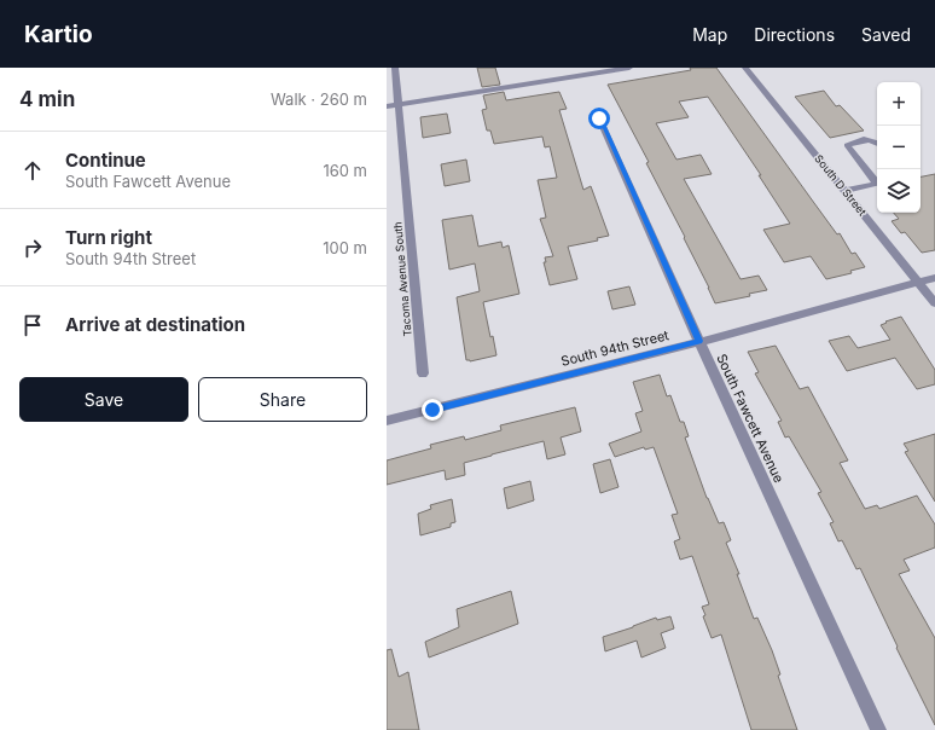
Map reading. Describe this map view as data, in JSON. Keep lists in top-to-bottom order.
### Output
{
  "streets": {
    "street": [
      "South D Street",
      "Tacoma Avenue South",
      "South 94th Street",
      "South Fawcett Avenue"
    ]
  },
  "crossings": [
    ["South D Street", "South 94th Street"],
    ["South 94th Street", "South Fawcett Avenue"]
  ],
  "page": {
    "header": "Kartio",
    "nav": ["Map", "Directions", "Saved"],
    "heading": ["4 min", "Walk · 260 m"],
    "map_buttons": ["+", "−"],
    "list": [
      ["Continue", "South Fawcett Avenue", "160 m"],
      ["Turn right", "South 94th Street", "100 m"],
      "Arrive at destination"
    ],
    "buttons": ["Save", "Share"]
  }
}
